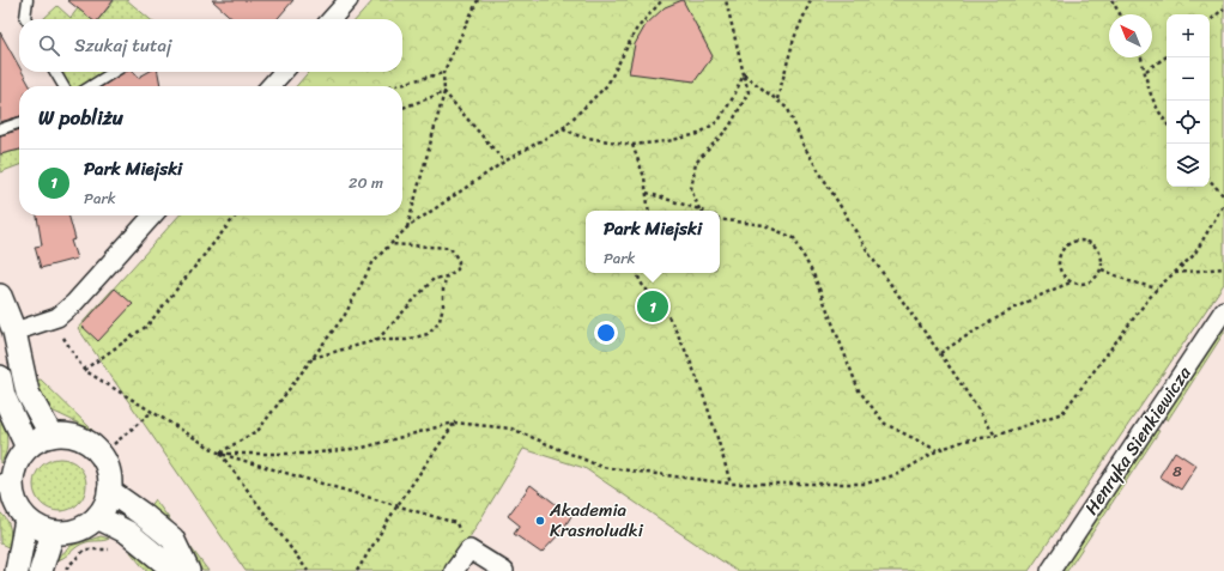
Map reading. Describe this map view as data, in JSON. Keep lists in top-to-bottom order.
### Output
{
  "streets": {
    "street": ["Henryka Sienkiewicza"]
  },
  "places": ["Akademia Krasnoludki"],
  "house_numbers": ["8"],
  "north": "top left",
  "page": {
    "map_buttons": ["+", "−"],
    "search": "Szukaj tutaj",
    "heading": "W pobliżu",
    "list": [
      {
        "mark": "1",
        "name": "Park Miejski",
        "note": "Park",
        "value": "20 m"
      }
    ],
    "popup": ["Park Miejski", "Park"],
    "pins": "1"
  }
}
